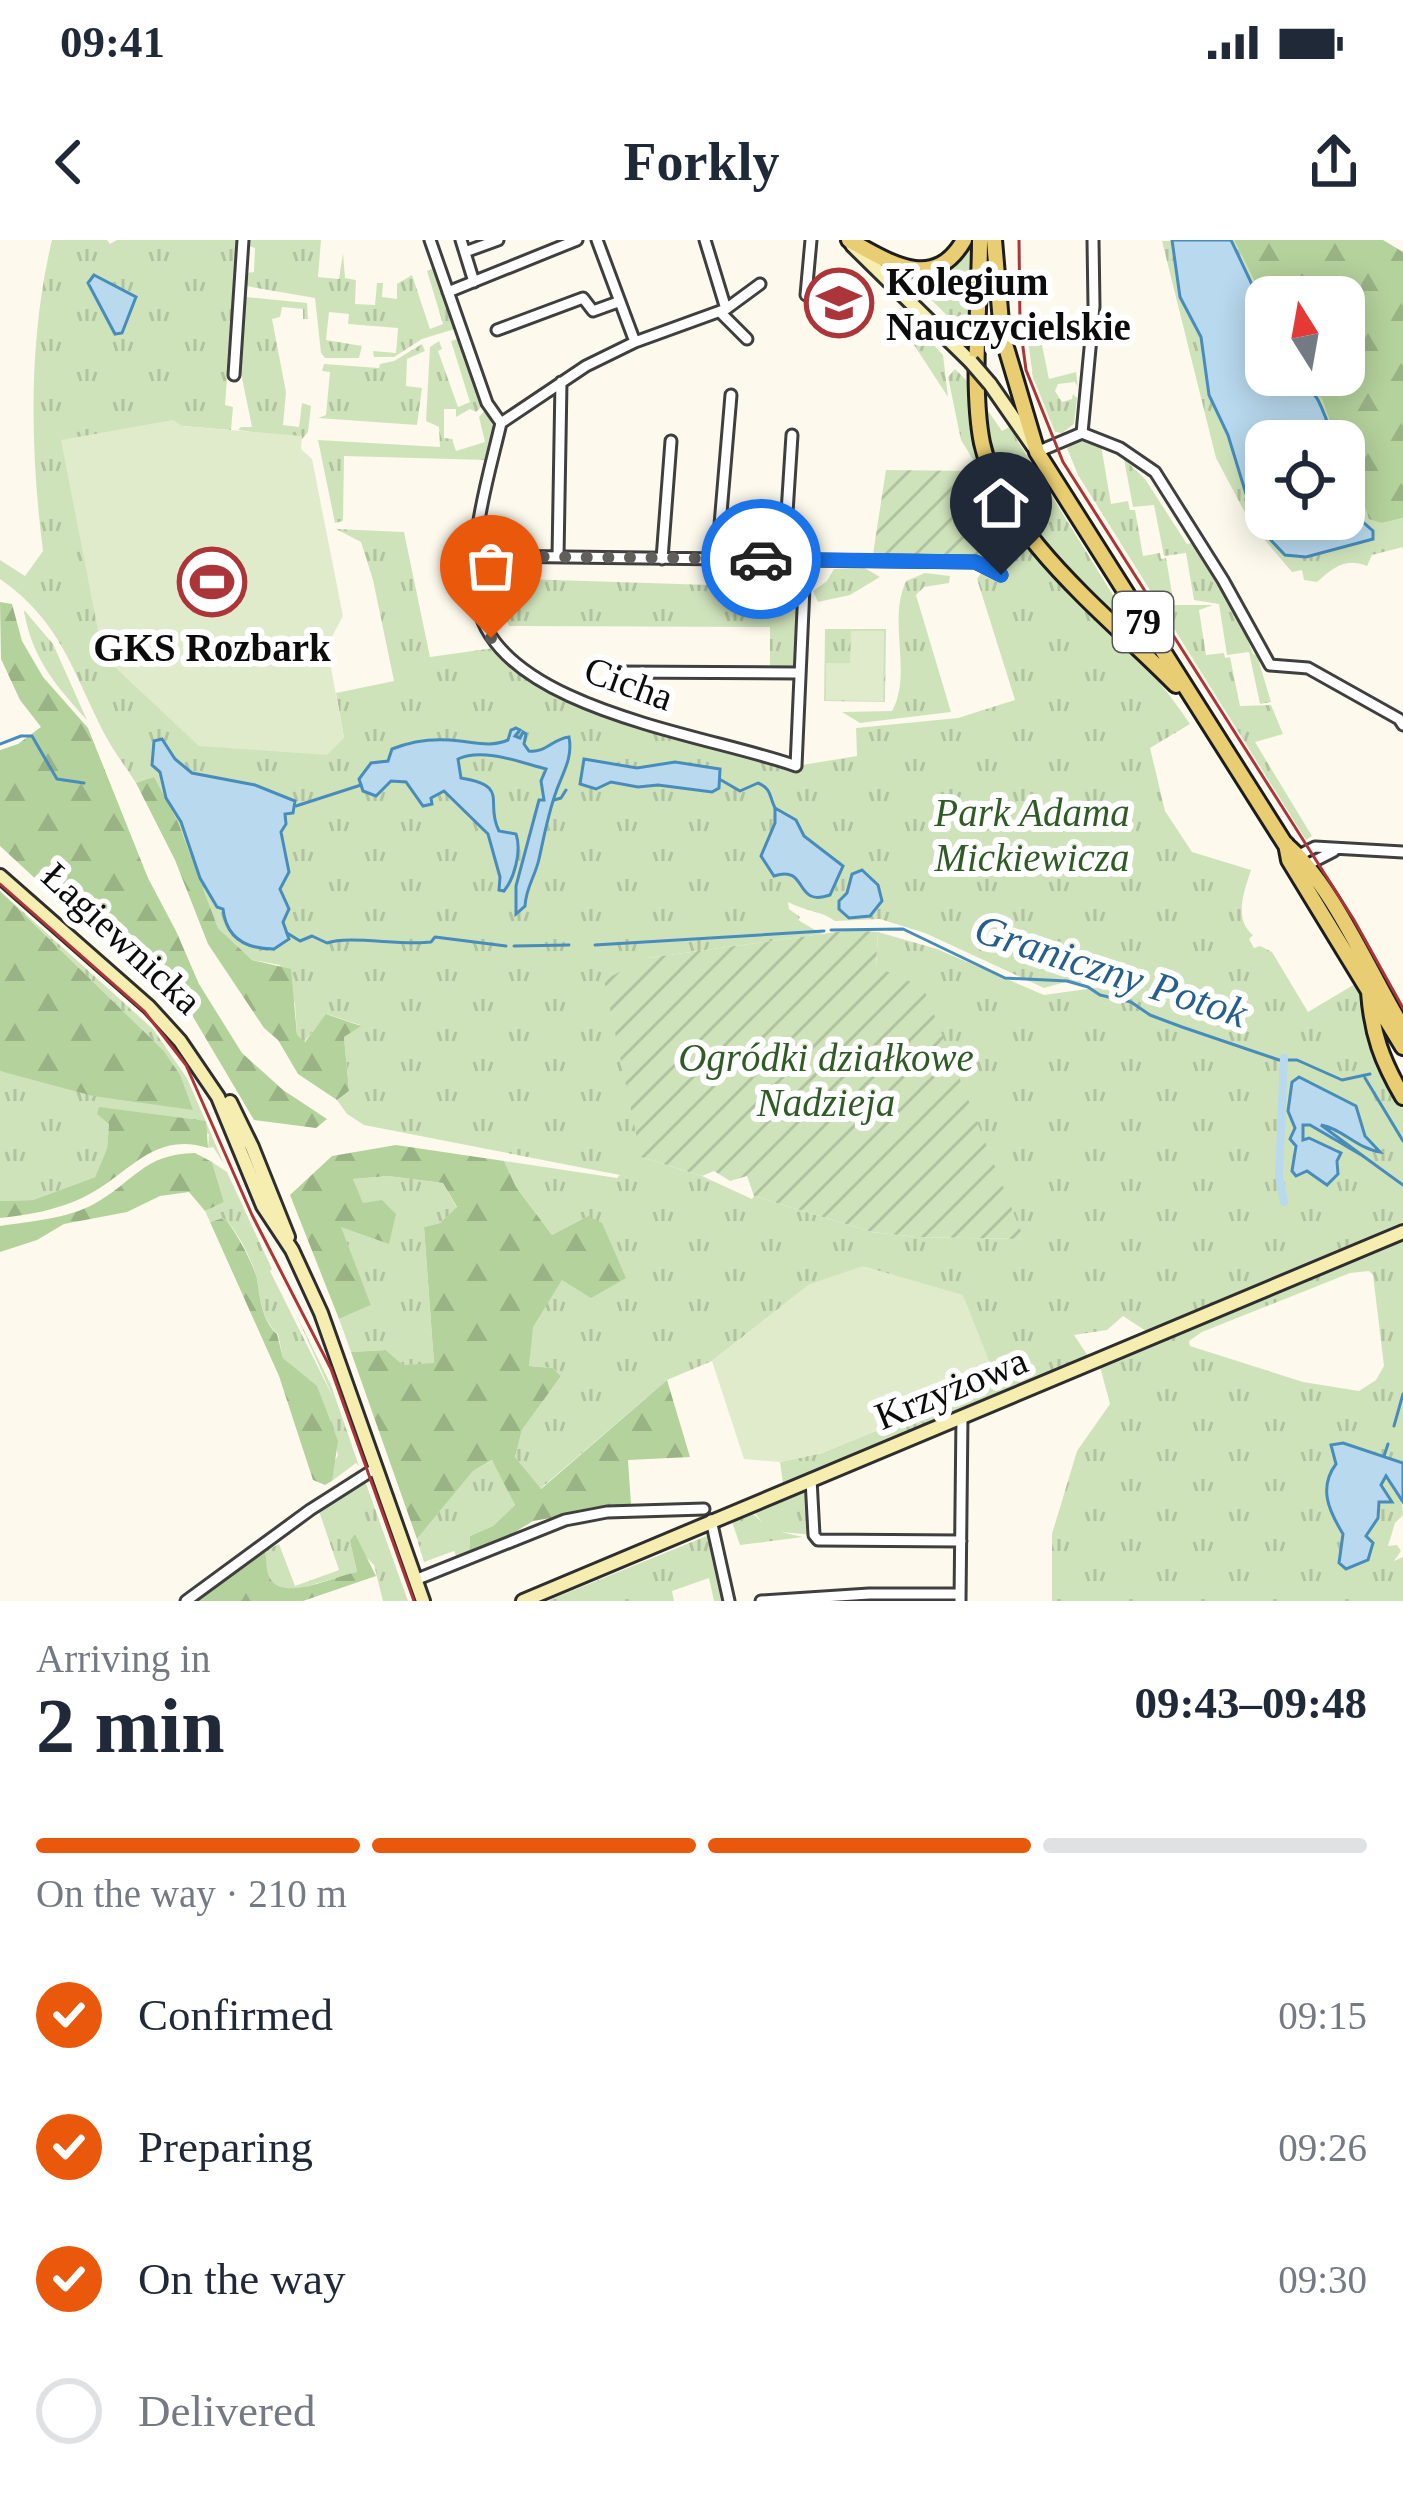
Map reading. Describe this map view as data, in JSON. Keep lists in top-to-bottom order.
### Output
{
  "streets": {
    "main road": ["79", "Łagiewnicka", "Krzyżowa"],
    "street": ["Cicha"]
  },
  "crossings": [
    ["Łagiewnicka", "Krzyżowa"]
  ],
  "water": ["Graniczny Potok"],
  "parks": ["Park Adama Mickiewicza", "Ogródki działkowe Nadzieja"],
  "places": {
    "school or university": ["Kolegium Nauczycielskie"],
    "sports": ["GKS Rozbark"]
  },
  "north": "top",
  "page": {
    "status": "09:41",
    "header": "Forkly",
    "heading": ["2 min", "Arriving in", "09:43–09:48"],
    "bar": "On the way · 210 m",
    "list": [
      ["Confirmed", "09:15"],
      ["Preparing", "09:26"],
      ["On the way", "09:30"],
      "Delivered"
    ]
  }
}
